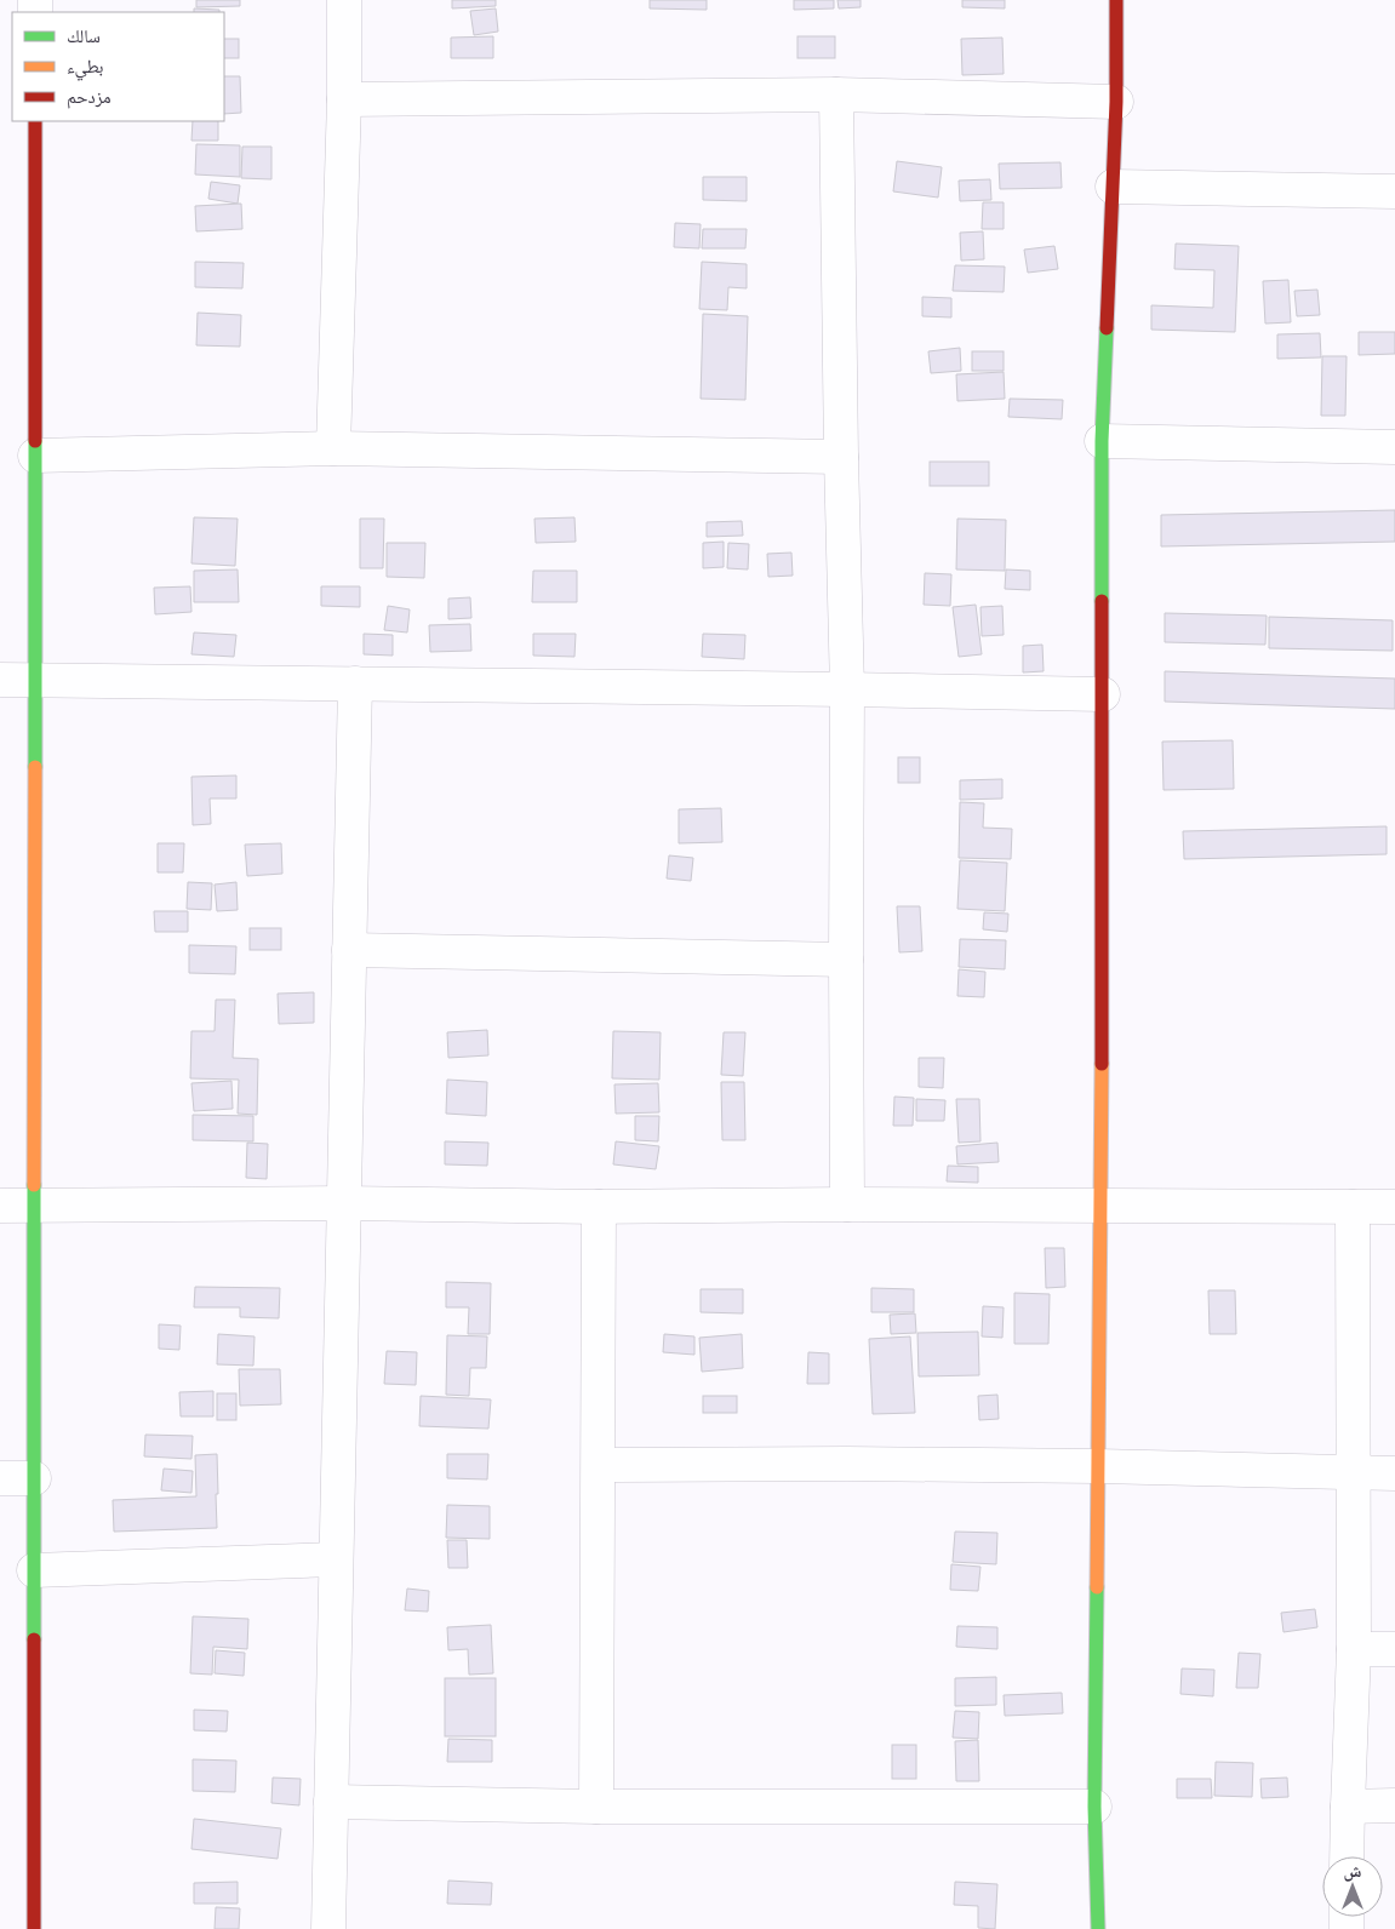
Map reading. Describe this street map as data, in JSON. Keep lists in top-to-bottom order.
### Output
{
  "legend": ["سالك", "بطيء", "مزدحم"],
  "north": "top"
}
